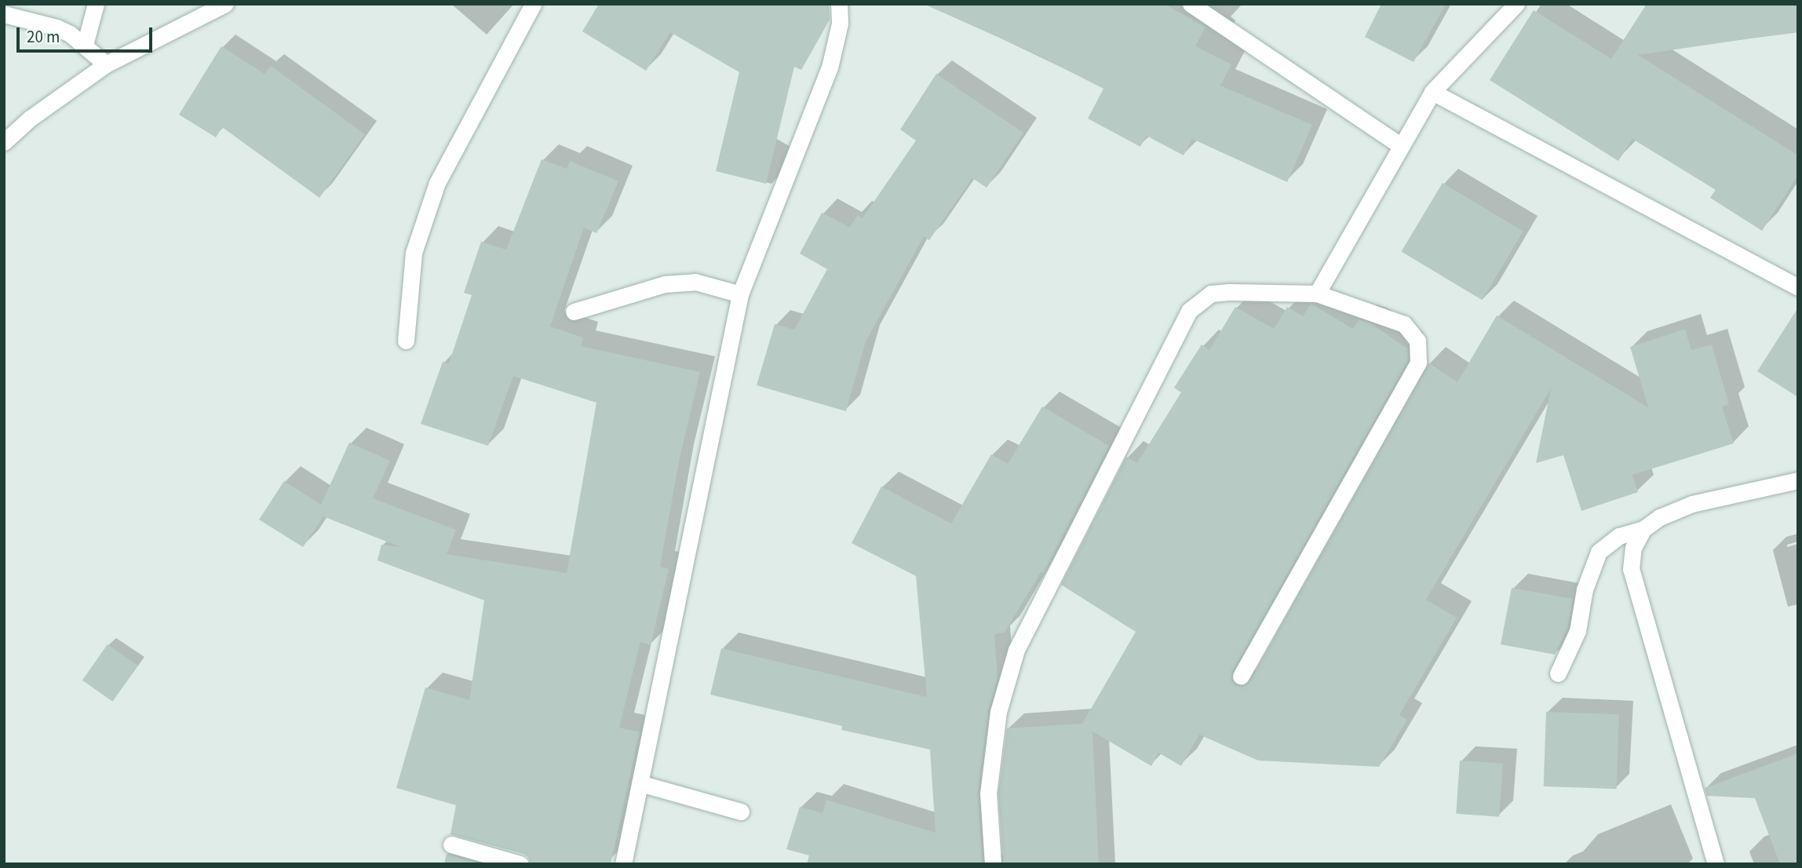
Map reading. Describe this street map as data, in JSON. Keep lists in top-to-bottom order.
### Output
{
  "scale_bar": "20 m"
}
